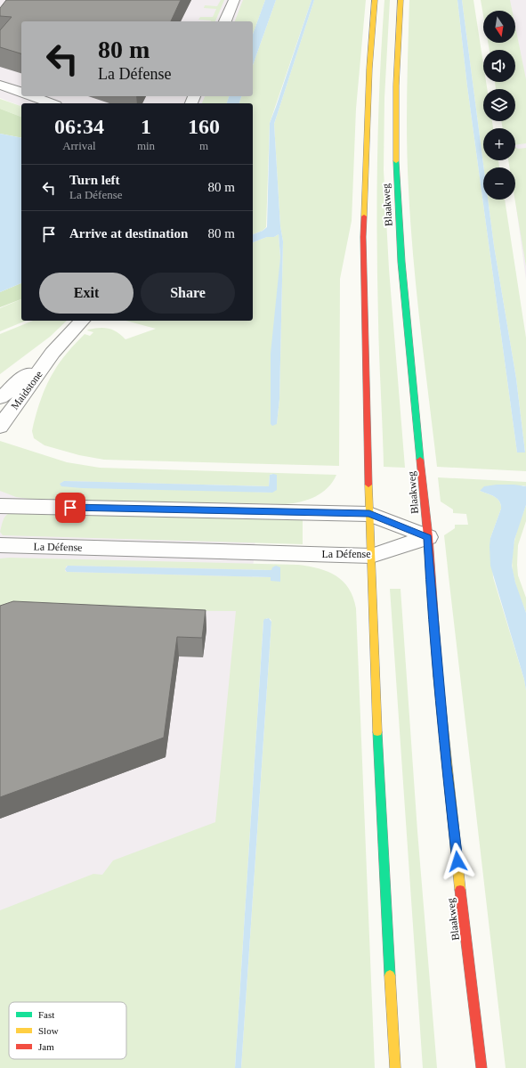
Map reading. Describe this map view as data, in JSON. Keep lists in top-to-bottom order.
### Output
{
  "streets": {
    "main road": ["Blaakweg"],
    "street": ["Maidstone", "La Défense"]
  },
  "crossings": [
    ["Blaakweg", "La Défense"]
  ],
  "legend": ["Fast", "Slow", "Jam"],
  "north": "bottom",
  "page": {
    "map_buttons": ["+", "−"],
    "turn": ["80 m", "La Défense"],
    "eta": [
      "06:34",
      "Arrival",
      "1",
      "min",
      "160",
      "m"
    ],
    "list": [
      {
        "name": "Turn left",
        "note": "La Défense",
        "value": "80 m"
      },
      {
        "name": "Arrive at destination",
        "value": "80 m"
      }
    ],
    "buttons": ["Exit", "Share"]
  }
}
